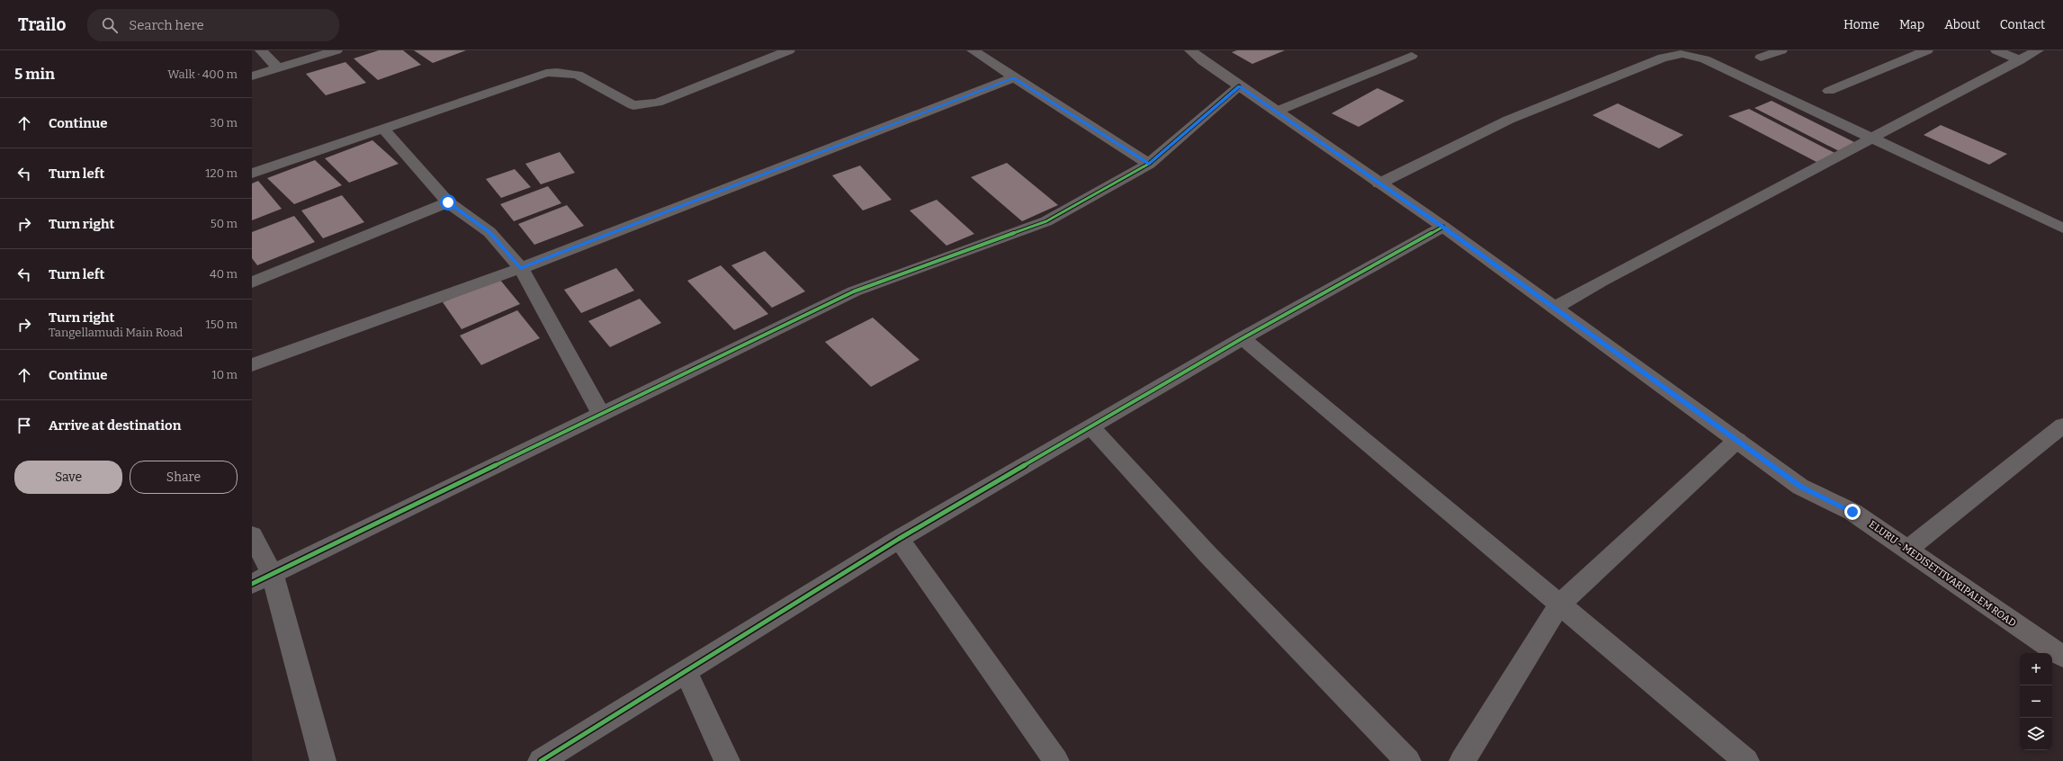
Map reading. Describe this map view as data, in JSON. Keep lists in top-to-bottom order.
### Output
{
  "streets": {
    "main road": ["ELURU - MEDISETTIVARIPALEM ROAD"]
  },
  "page": {
    "header": "Trailo",
    "search": "Search here",
    "nav": [
      "Home",
      "Map",
      "About",
      "Contact"
    ],
    "heading": ["5 min", "Walk · 400 m"],
    "list": [
      ["Continue", "30 m"],
      ["Turn left", "120 m"],
      ["Turn right", "50 m"],
      ["Turn left", "40 m"],
      ["Turn right", "Tangellamudi Main Road", "150 m"],
      ["Continue", "10 m"],
      "Arrive at destination"
    ],
    "buttons": ["Save", "Share"],
    "map_buttons": ["+", "−"]
  }
}
